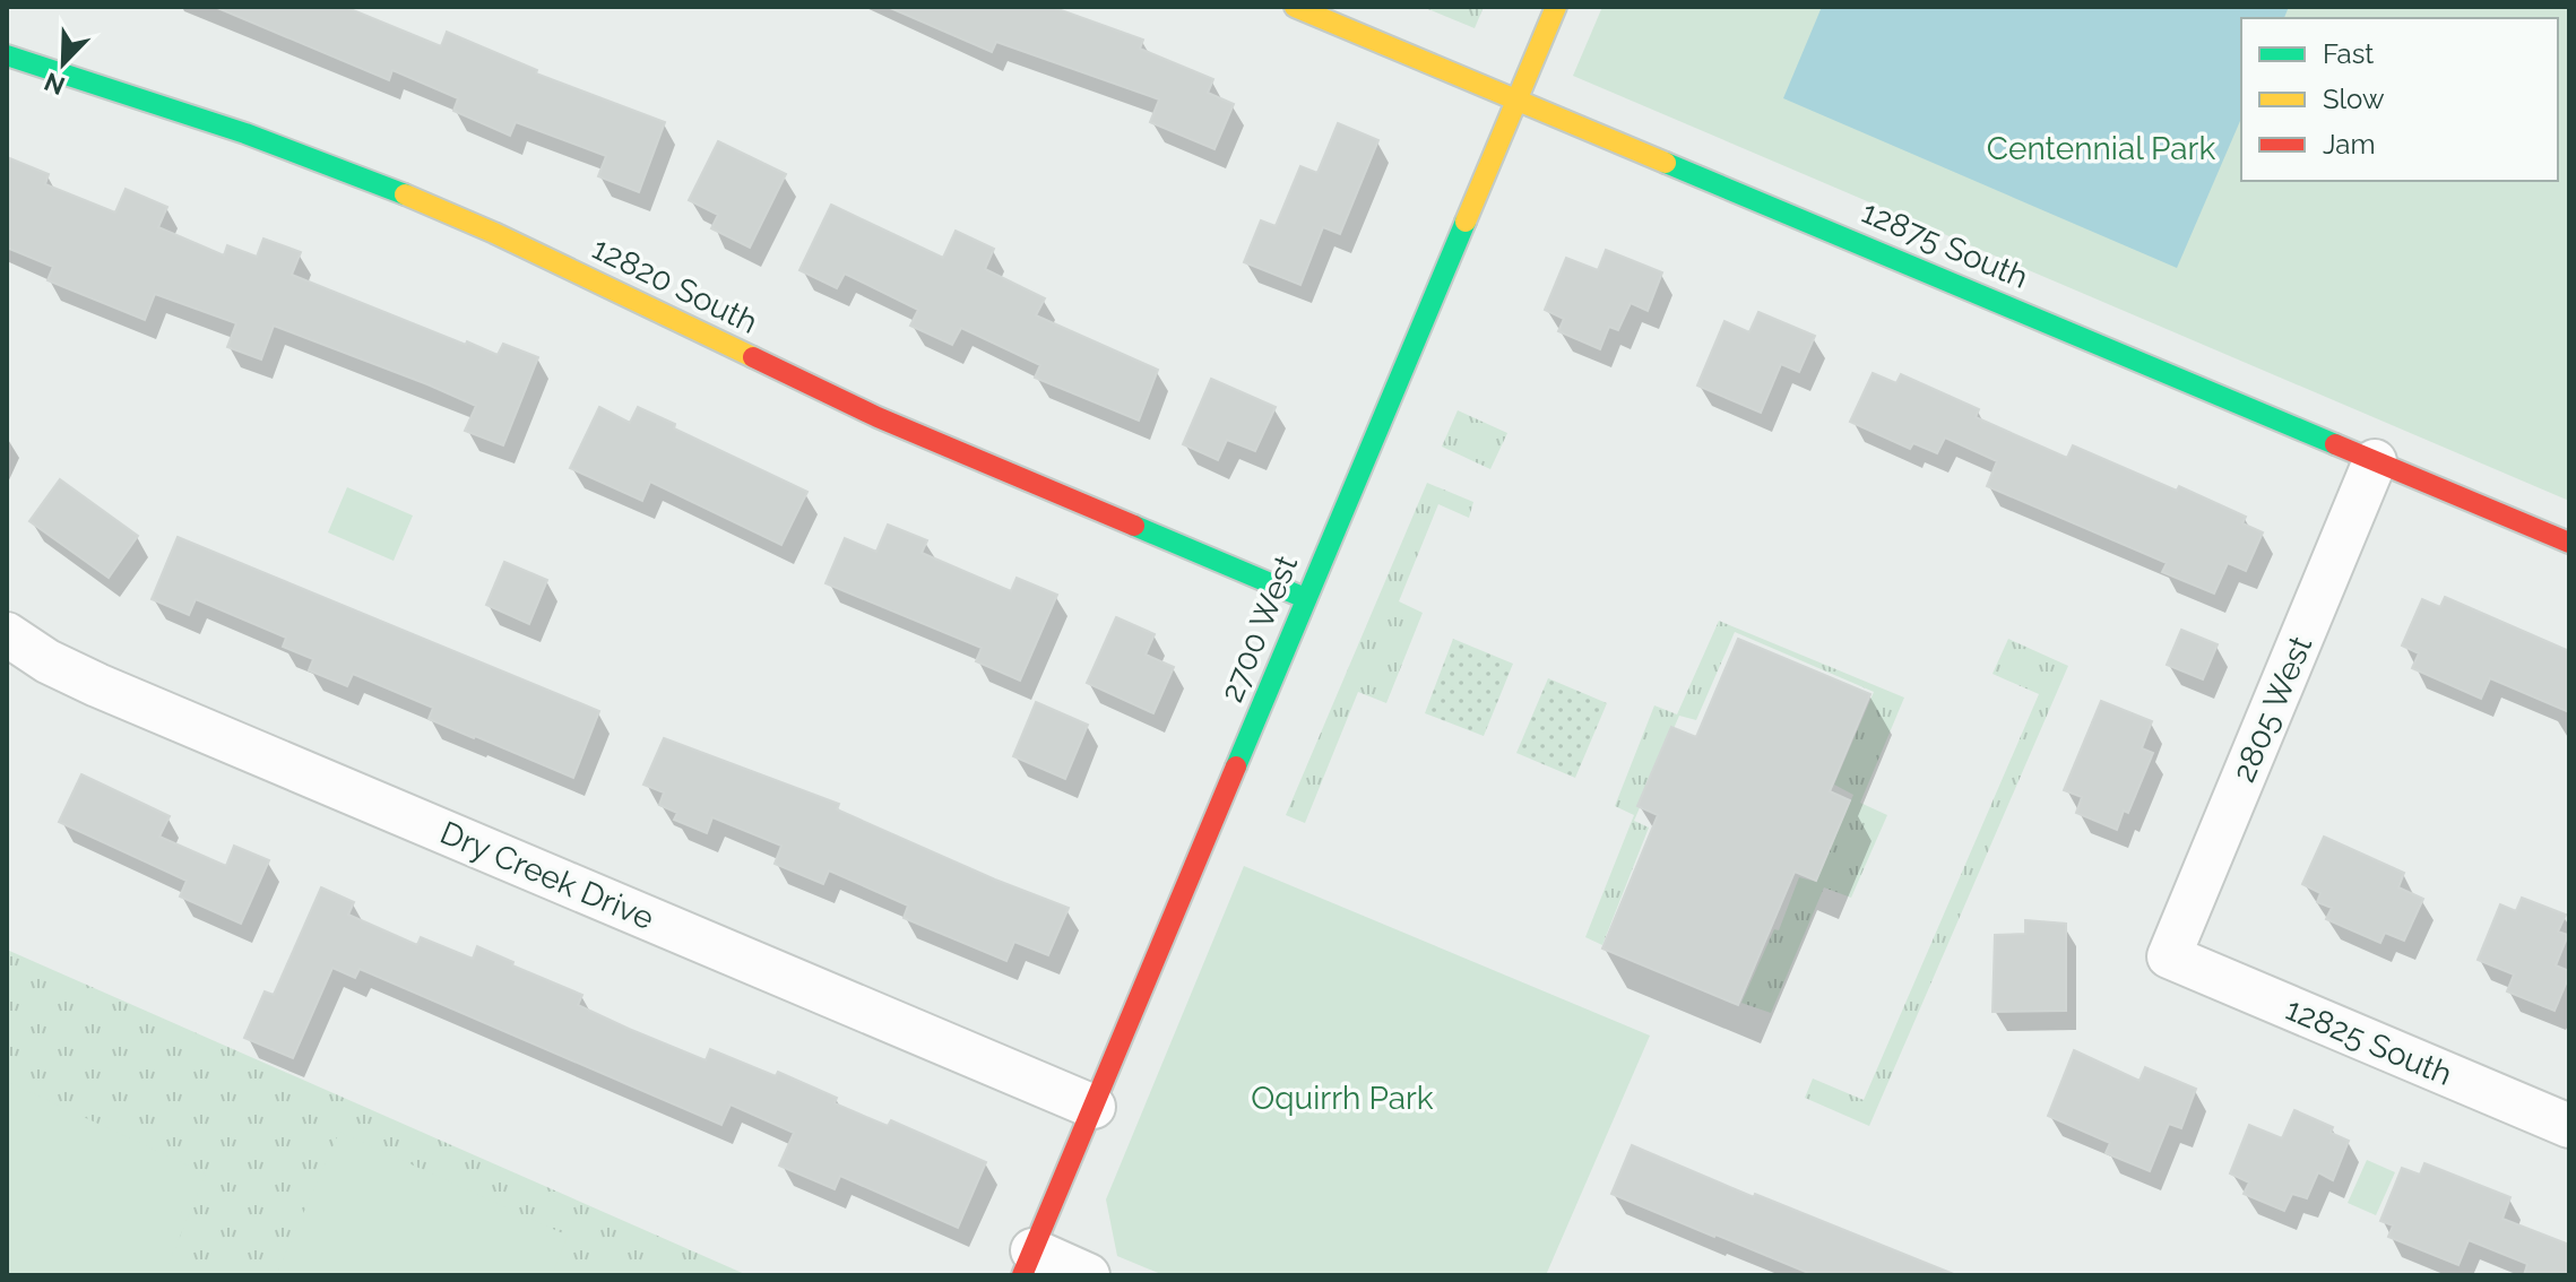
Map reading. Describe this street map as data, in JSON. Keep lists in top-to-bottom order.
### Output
{
  "streets": {
    "street": [
      "12875 South",
      "12820 South",
      "2700 West",
      "2805 West",
      "Dry Creek Drive",
      "12825 South"
    ]
  },
  "crossings": [
    ["12875 South", "2700 West"],
    ["12875 South", "2805 West"],
    ["12820 South", "2700 West"],
    ["2700 West", "Dry Creek Drive"],
    ["2805 West", "12825 South"]
  ],
  "parks": ["Centennial Park", "Oquirrh Park"],
  "legend": ["Fast", "Slow", "Jam"],
  "north": "bottom left"
}
